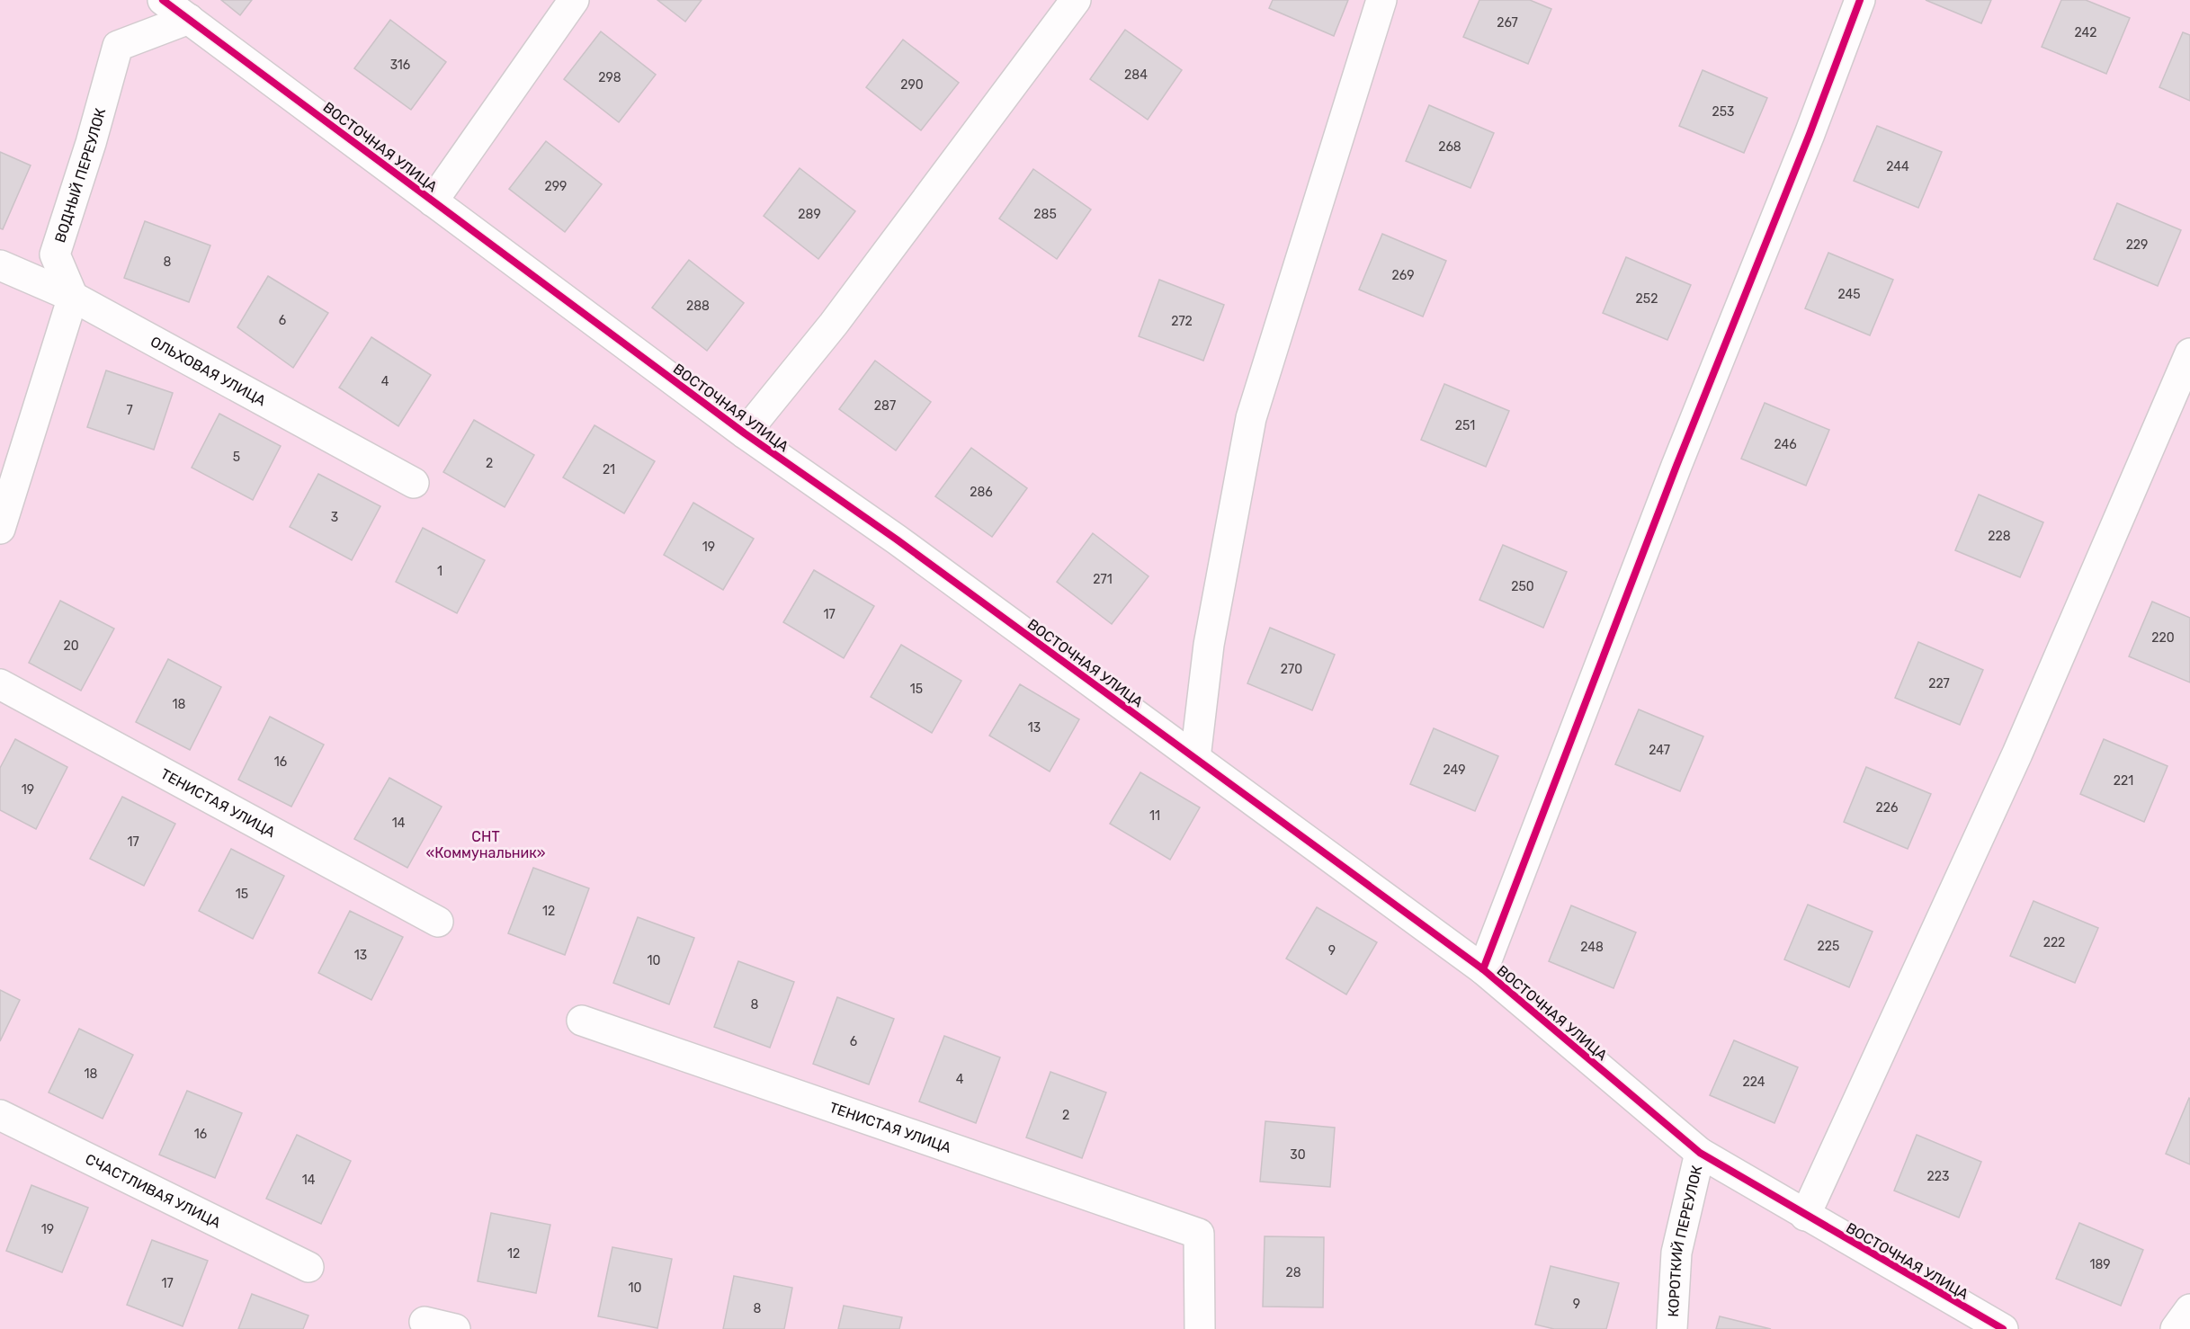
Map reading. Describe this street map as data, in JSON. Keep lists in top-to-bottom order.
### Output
{
  "streets": {
    "street": [
      "ВОСТОЧНАЯ УЛИЦА",
      "ВОДНЫЙ ПЕРЕУЛОК",
      "ОЛЬХОВАЯ УЛИЦА",
      "ТЕНИСТАЯ УЛИЦА",
      "СЧАСТЛИВАЯ УЛИЦА",
      "КОРОТКИЙ ПЕРЕУЛОК"
    ]
  },
  "crossings": [
    ["ВОСТОЧНАЯ УЛИЦА", "ВОДНЫЙ ПЕРЕУЛОК"],
    ["ВОСТОЧНАЯ УЛИЦА", "КОРОТКИЙ ПЕРЕУЛОК"],
    ["ВОДНЫЙ ПЕРЕУЛОК", "ОЛЬХОВАЯ УЛИЦА"]
  ],
  "parks": ["СНТ «Коммунальник»"],
  "house_numbers": [
    "267",
    "242",
    "316",
    "284",
    "298",
    "290",
    "253",
    "268",
    "244",
    "299",
    "289",
    "285",
    "229",
    "8",
    "269",
    "245",
    "252",
    "288",
    "6",
    "272",
    "4",
    "287",
    "7",
    "251",
    "246",
    "5",
    "2",
    "21",
    "286",
    "3",
    "228",
    "19",
    "1",
    "271",
    "250",
    "17",
    "220",
    "20",
    "270",
    "227",
    "15",
    "18",
    "13",
    "247",
    "16",
    "249",
    "221",
    "19",
    "226",
    "11",
    "14",
    "17",
    "15",
    "12",
    "222",
    "225",
    "248",
    "9",
    "13",
    "10",
    "8",
    "6",
    "18",
    "4",
    "224",
    "2",
    "16",
    "30",
    "223",
    "14",
    "19",
    "12",
    "189",
    "28",
    "17",
    "10",
    "9",
    "8"
  ]
}
